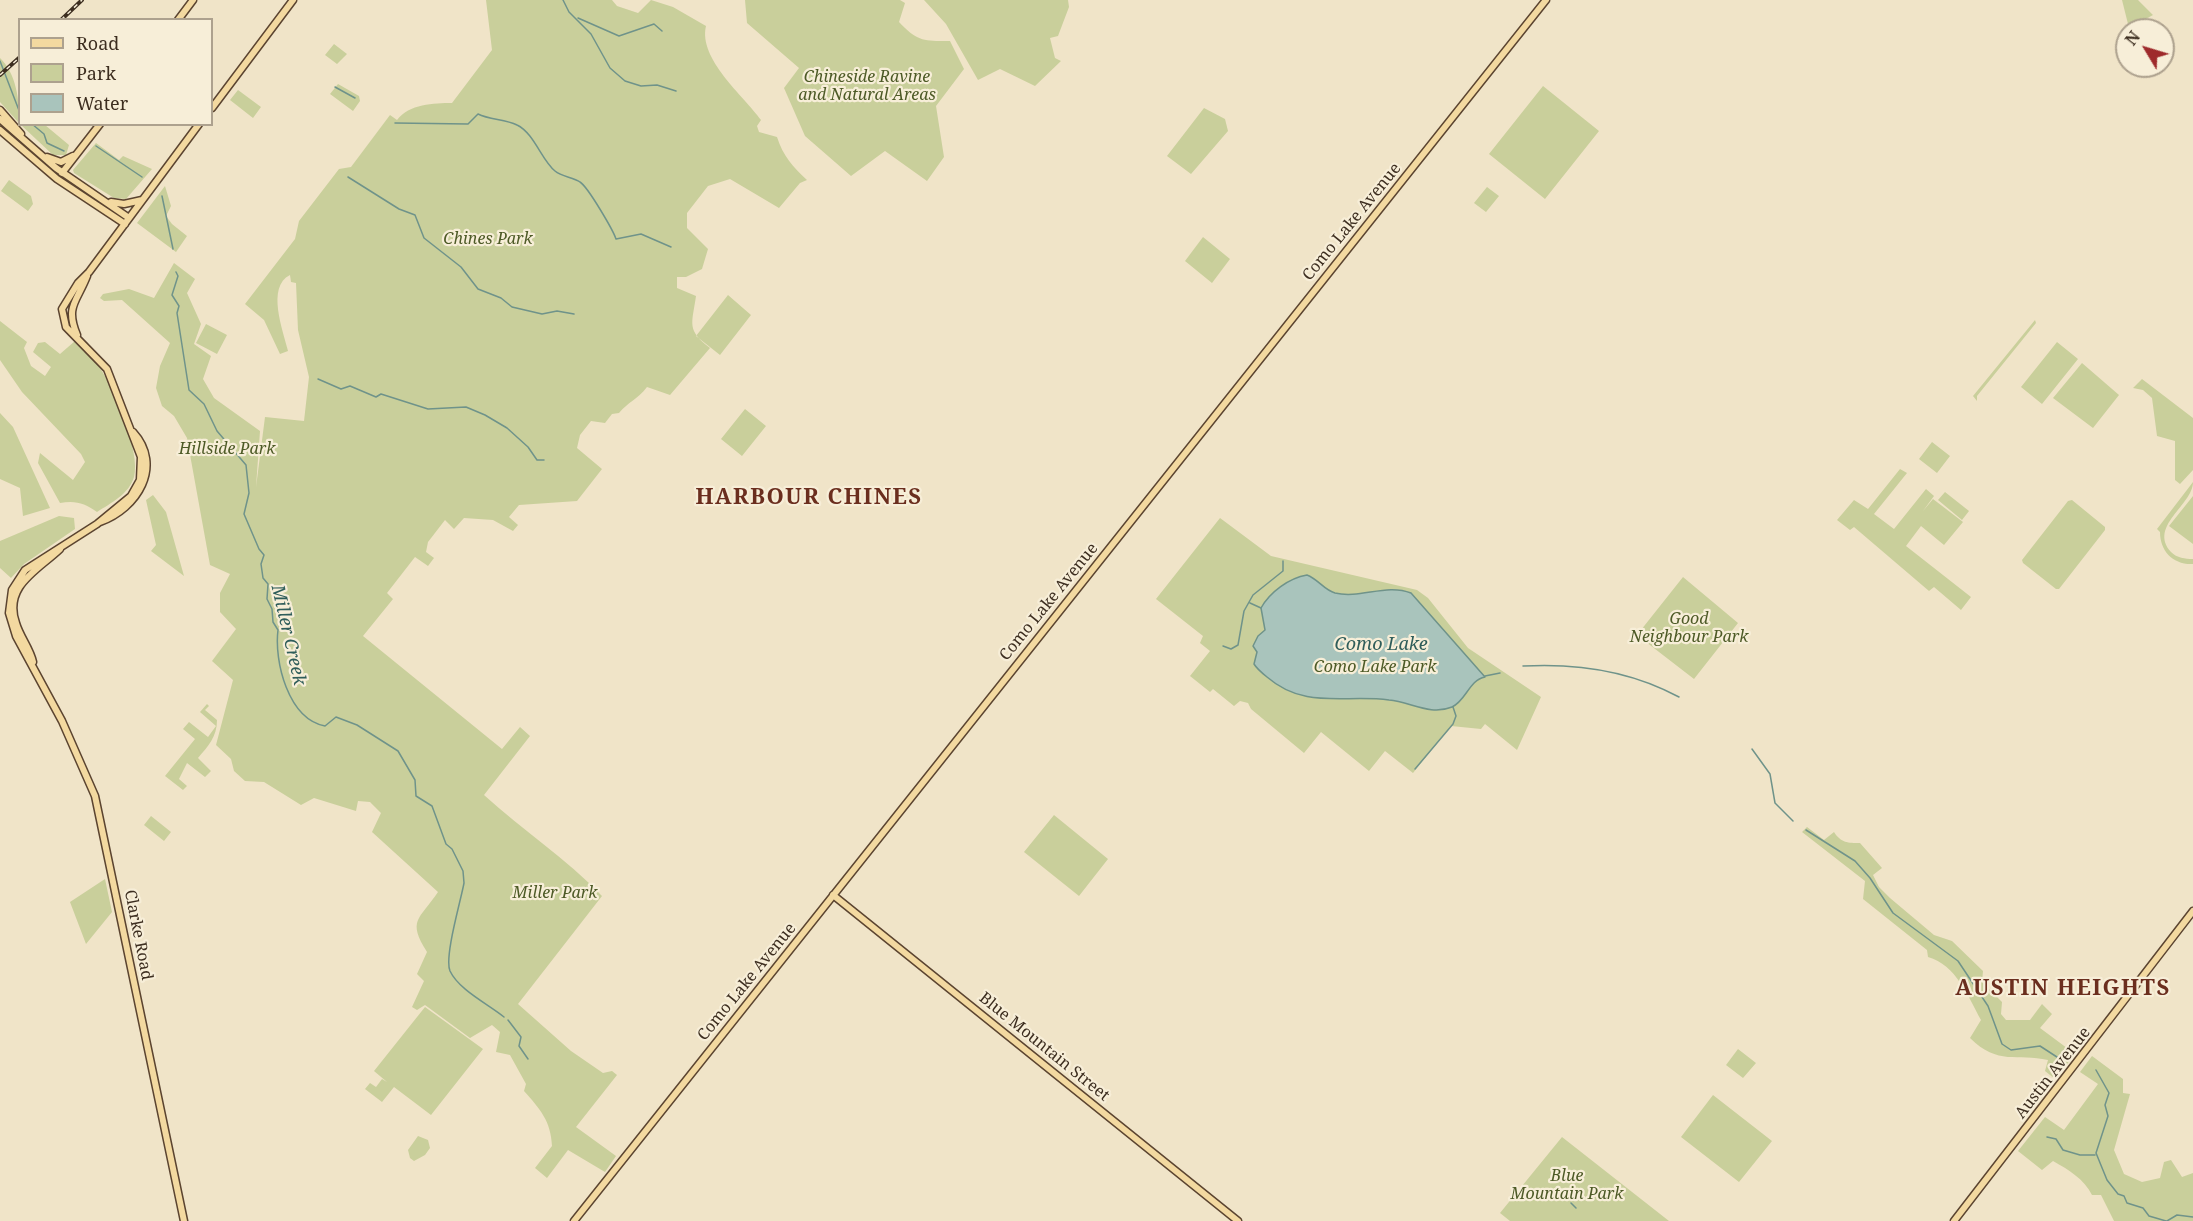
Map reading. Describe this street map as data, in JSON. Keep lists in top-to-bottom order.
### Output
{
  "streets": {
    "main road": [
      "Como Lake Avenue",
      "Clarke Road",
      "Blue Mountain Street",
      "Austin Avenue"
    ]
  },
  "crossings": [
    ["Como Lake Avenue", "Blue Mountain Street"]
  ],
  "districts": ["HARBOUR CHINES", "AUSTIN HEIGHTS"],
  "water": ["Miller Creek", "Como Lake"],
  "parks": [
    "Chineside Ravine and Natural Areas",
    "Chines Park",
    "Hillside Park",
    "Good Neighbour Park",
    "Como Lake Park",
    "Miller Park",
    "Blue Mountain Park"
  ],
  "legend": ["Road", "Park", "Water"],
  "north": "top left"
}
